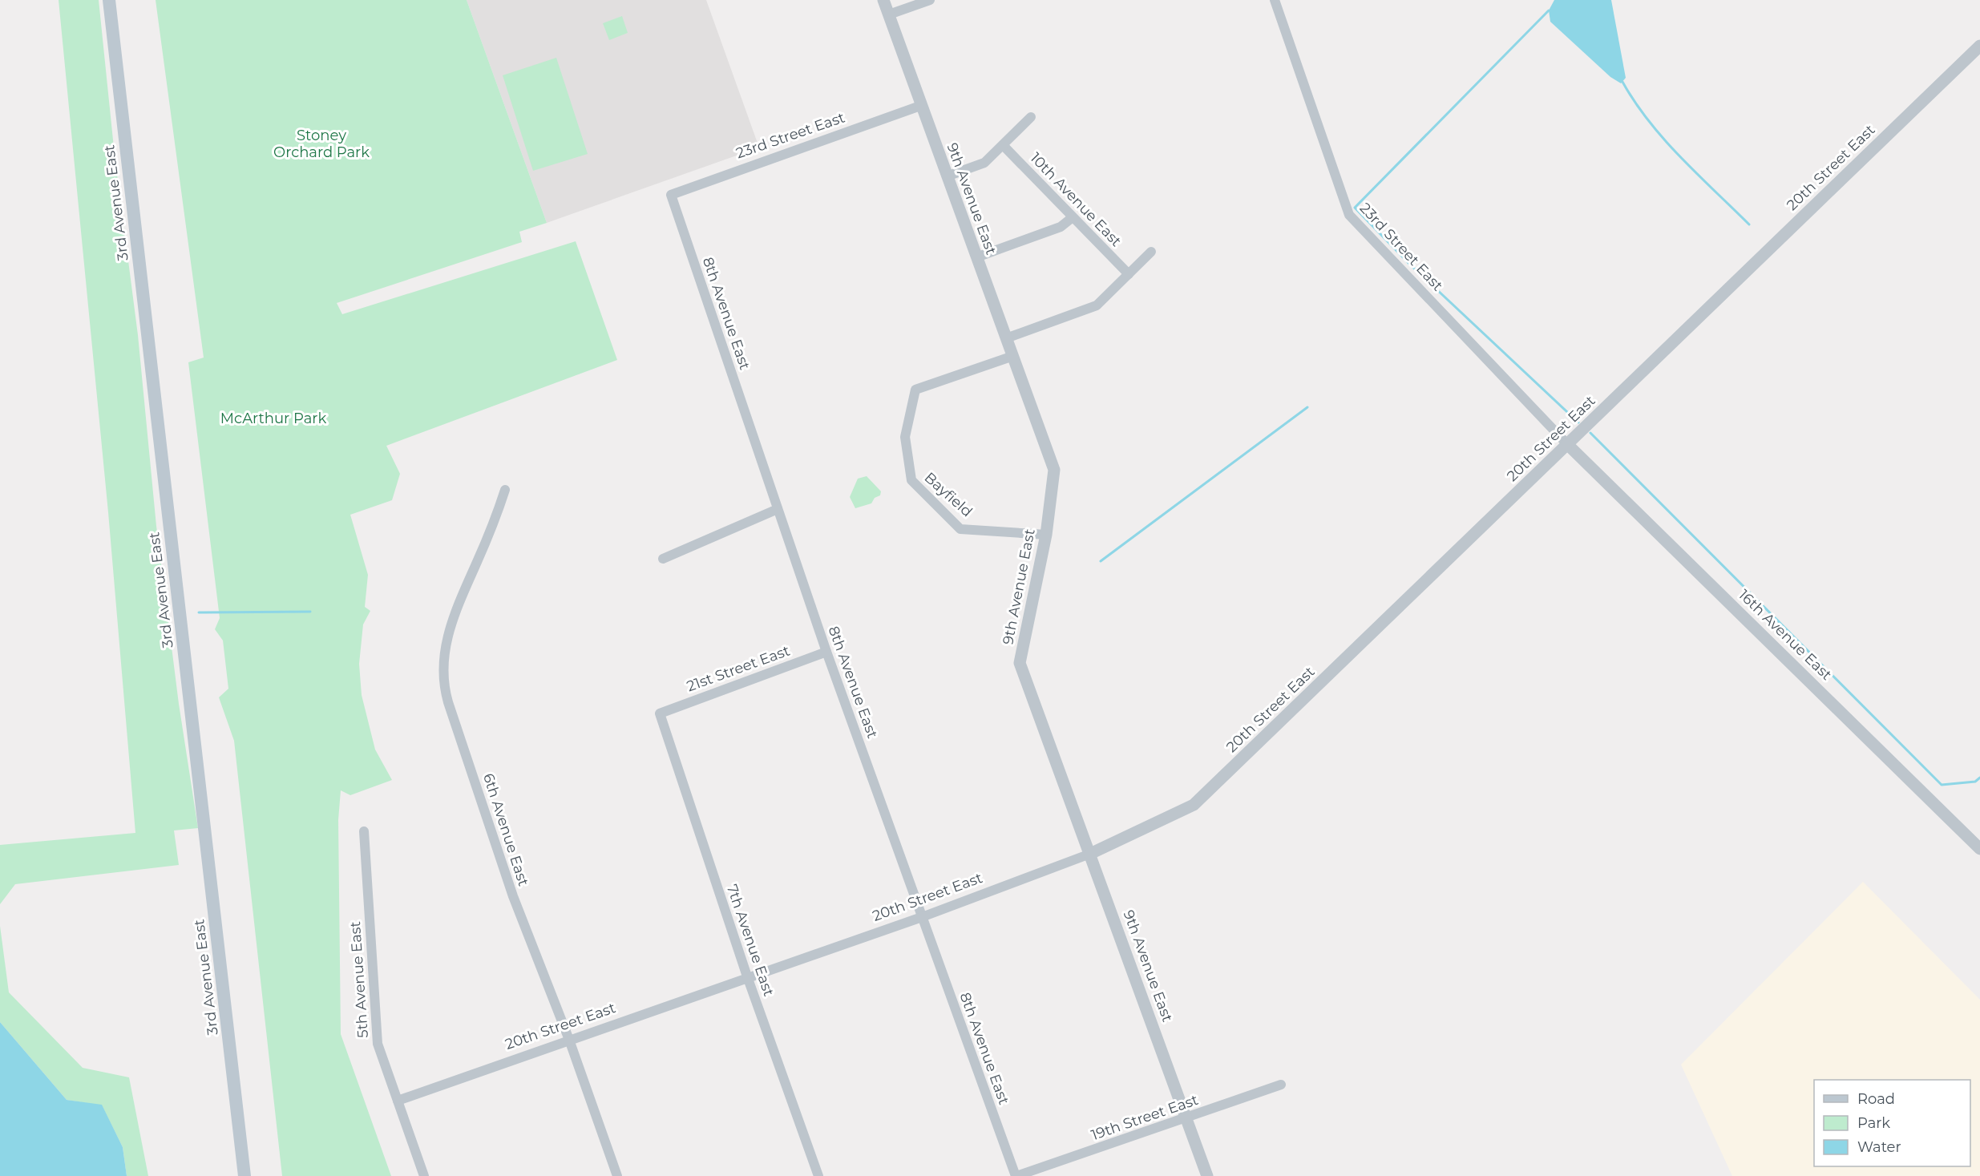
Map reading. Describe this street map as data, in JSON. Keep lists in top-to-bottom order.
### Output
{
  "streets": {
    "main road": ["3rd Avenue East"],
    "street": [
      "23rd Street East",
      "20th Street East",
      "9th Avenue East",
      "10th Avenue East",
      "8th Avenue East",
      "Bayfield",
      "16th Avenue East",
      "21st Street East",
      "6th Avenue East",
      "7th Avenue East",
      "5th Avenue East",
      "19th Street East"
    ]
  },
  "crossings": [
    ["23rd Street East", "20th Street East"],
    ["23rd Street East", "9th Avenue East"],
    ["23rd Street East", "8th Avenue East"],
    ["23rd Street East", "16th Avenue East"],
    ["20th Street East", "9th Avenue East"],
    ["20th Street East", "8th Avenue East"],
    ["20th Street East", "16th Avenue East"],
    ["20th Street East", "6th Avenue East"],
    ["20th Street East", "7th Avenue East"],
    ["20th Street East", "5th Avenue East"],
    ["9th Avenue East", "Bayfield"],
    ["9th Avenue East", "19th Street East"],
    ["8th Avenue East", "21st Street East"],
    ["8th Avenue East", "19th Street East"],
    ["21st Street East", "7th Avenue East"]
  ],
  "parks": ["Stoney Orchard Park", "McArthur Park"],
  "legend": ["Road", "Park", "Water"]
}
